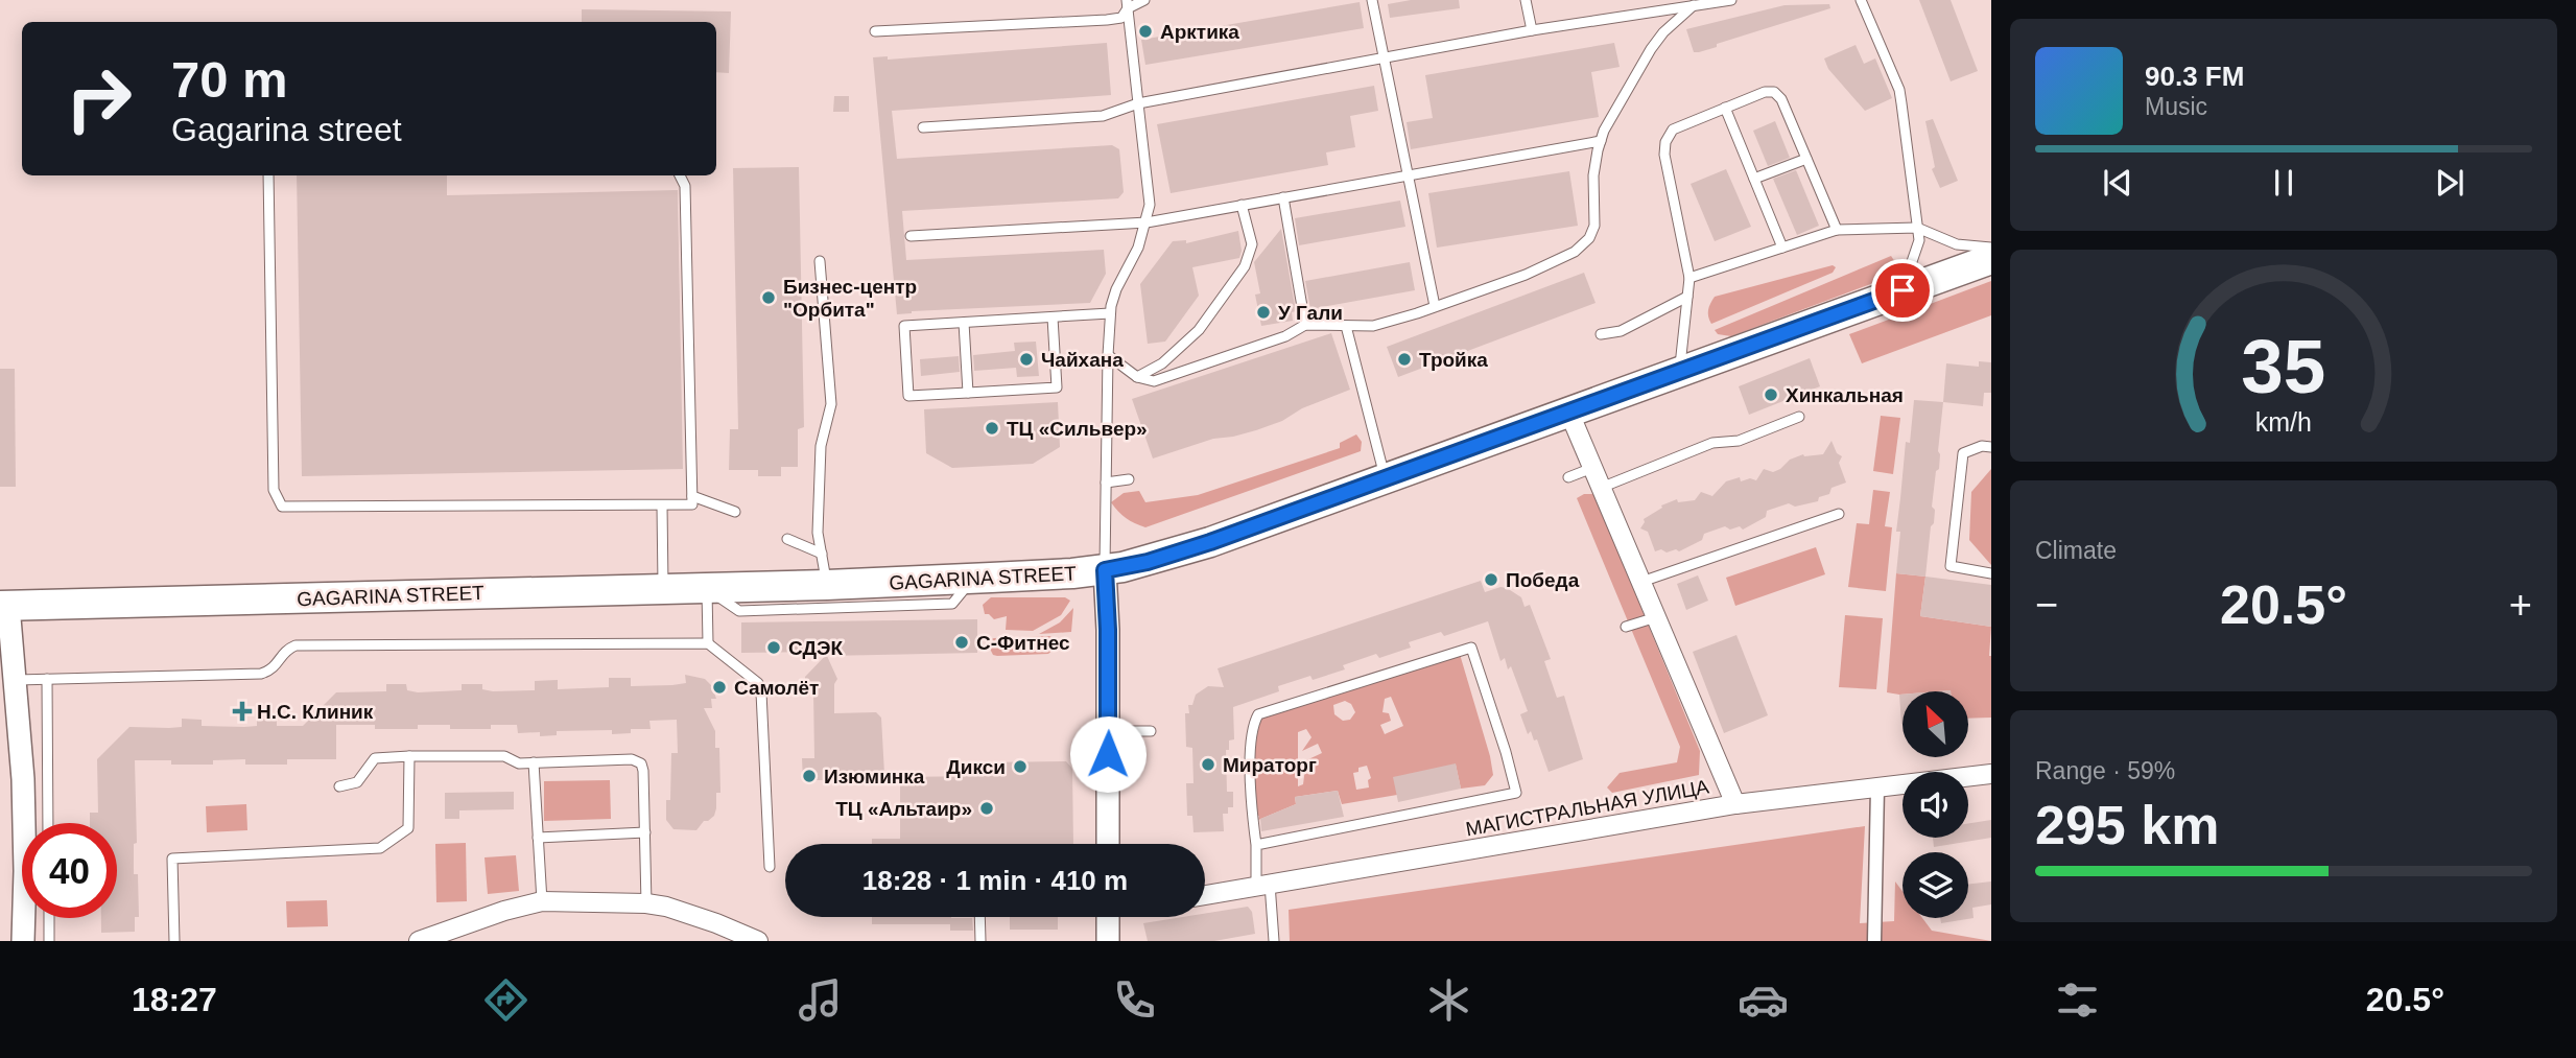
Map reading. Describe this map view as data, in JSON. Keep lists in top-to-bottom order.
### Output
{
  "streets": {
    "main road": ["GAGARINA STREET"],
    "street": ["МАГИСТРАЛЬНАЯ УЛИЦА"]
  },
  "places": {
    "other": [
      "Арктика",
      "Бизнес-центр \"Орбита\"",
      "У Гали",
      "Чайхана",
      "Тройка",
      "Хинкальная",
      "ТЦ «Сильвер»",
      "Победа",
      "С-Фитнес",
      "СДЭК",
      "Самолёт",
      "Мираторг",
      "Дикси",
      "Изюминка",
      "ТЦ «Альтаир»"
    ],
    "health": ["Н.С. Клиник"]
  },
  "north": "top left",
  "page": {
    "turn": ["70 m", "Gagarina street"],
    "song": ["90.3 FM", "Music"],
    "tile": [
      "Climate",
      ["Range · 59%", "295 km"]
    ],
    "heat": ["−", "20.5°", "+"],
    "limit": "40",
    "trip": "18:28 · 1 min · 410 m",
    "tabs": ["18:27", "20.5°"],
    "gauge": ["35", "km/h"]
  }
}
